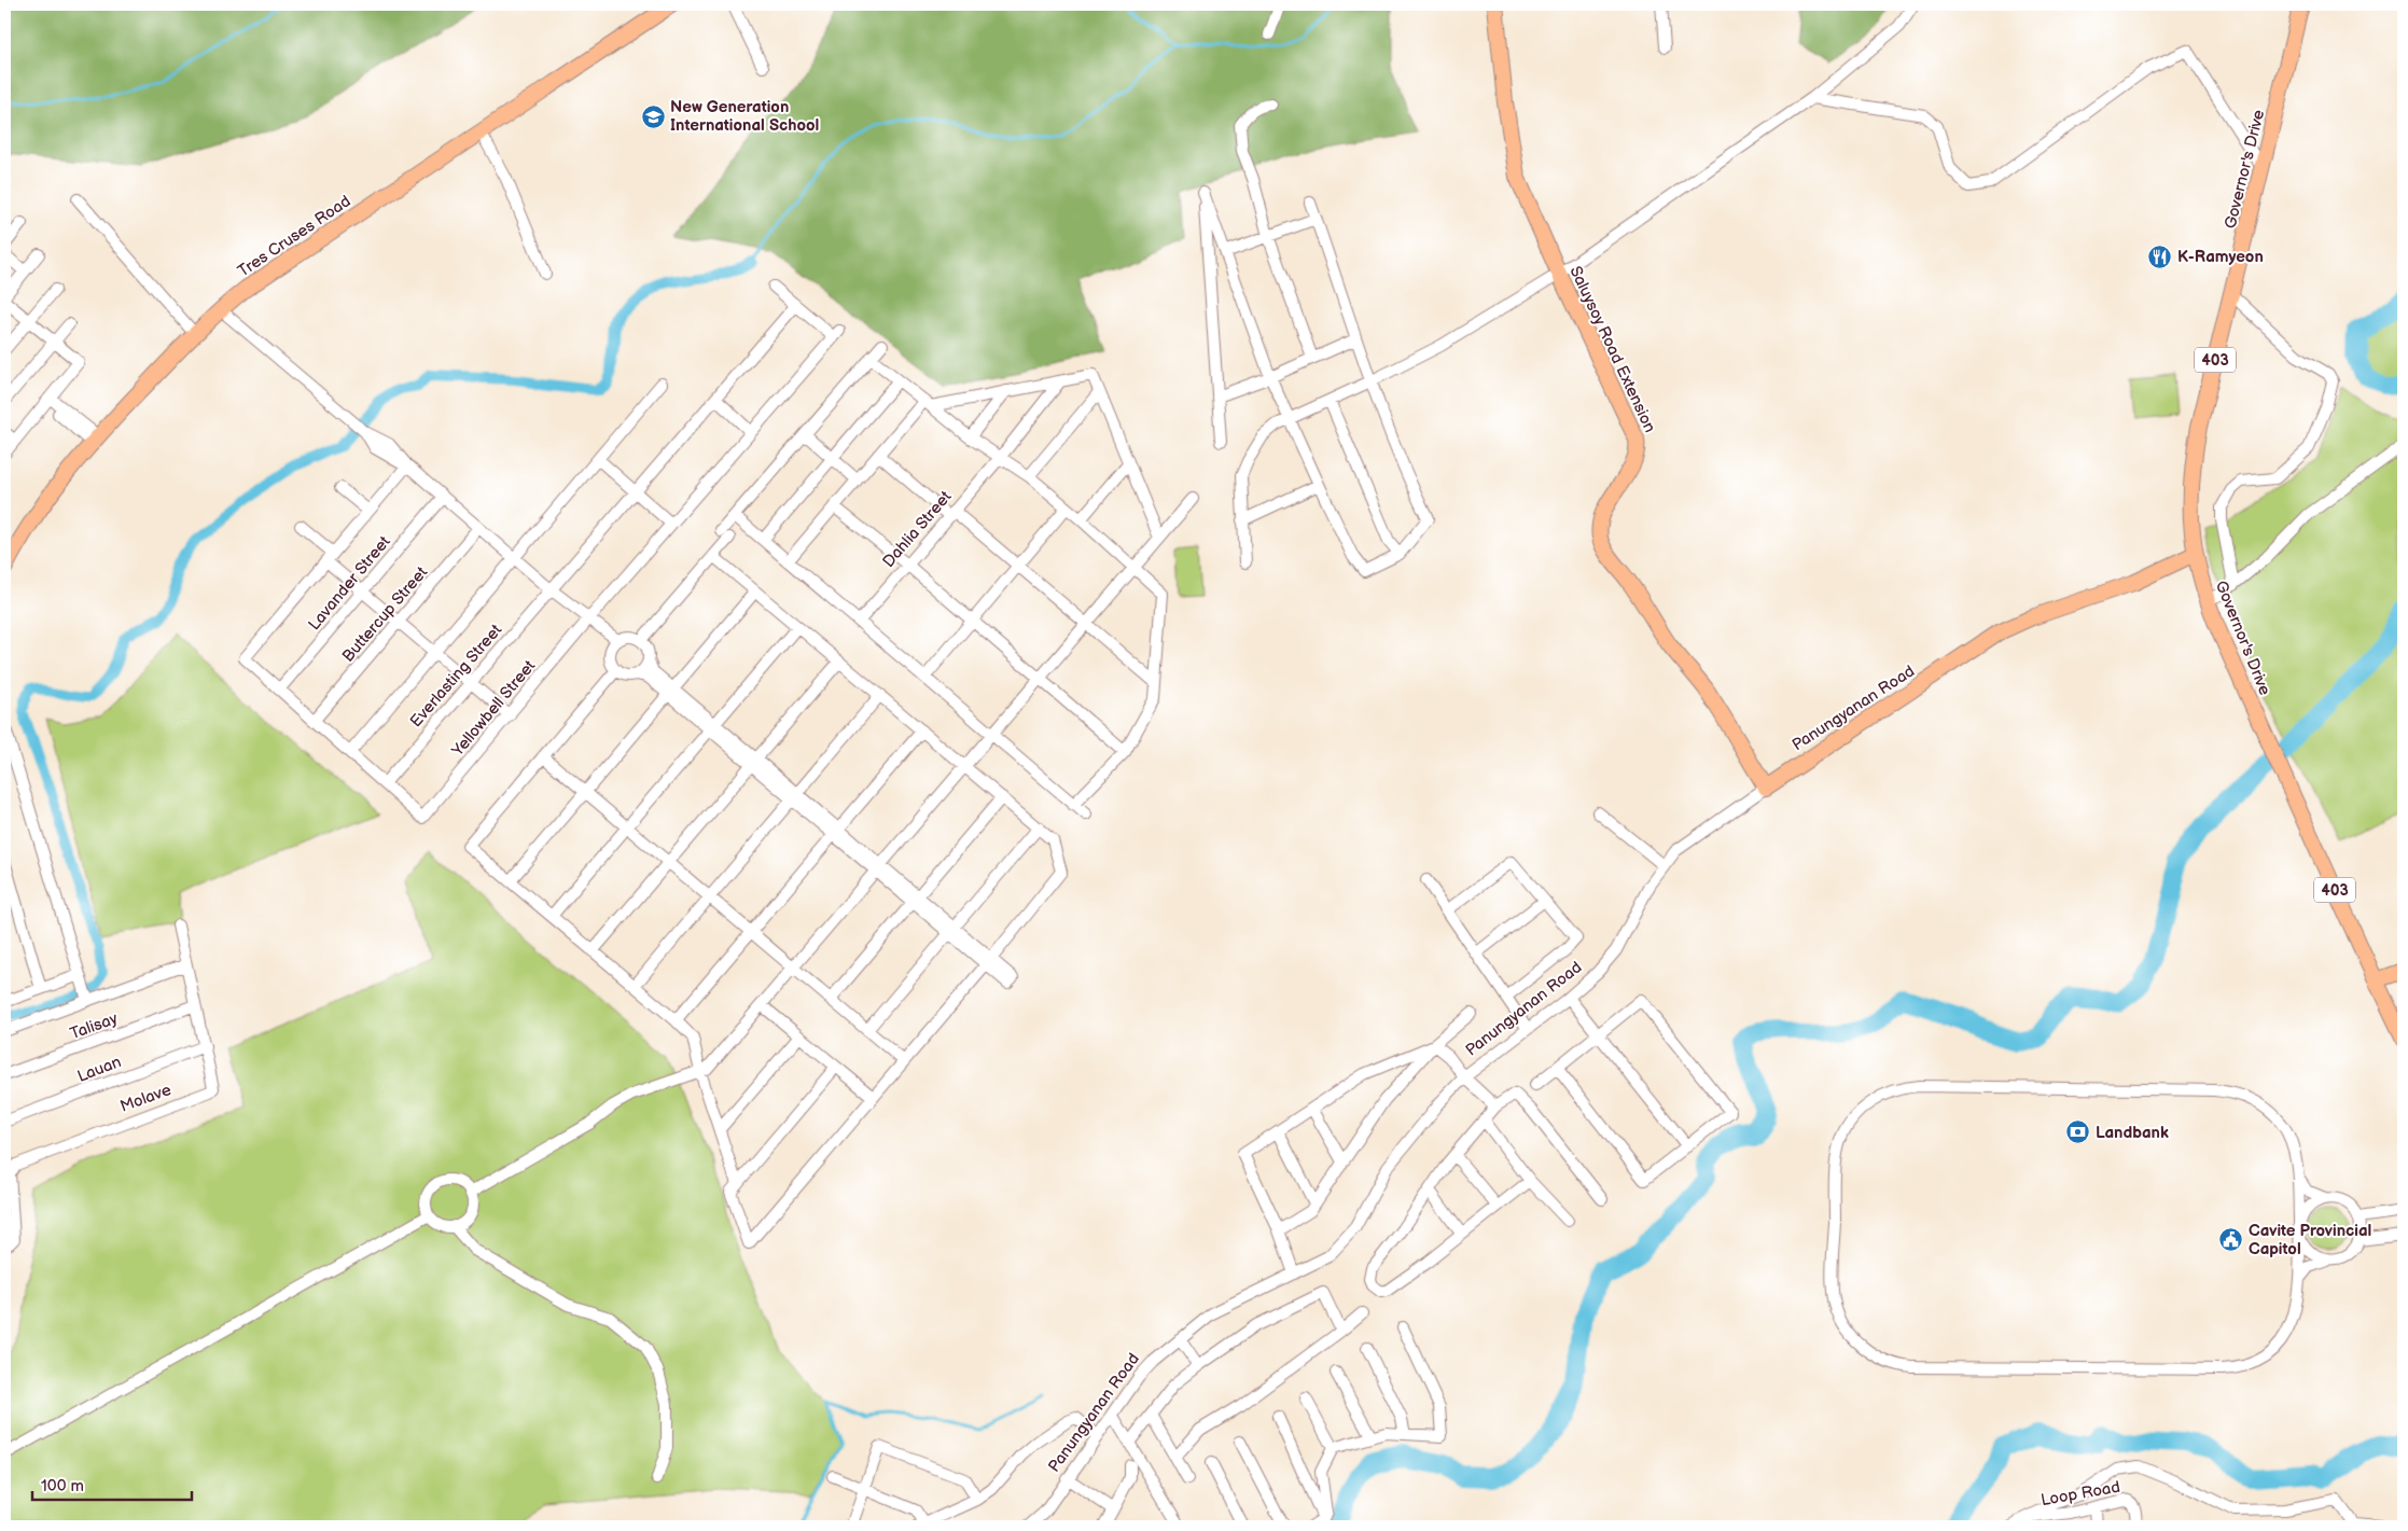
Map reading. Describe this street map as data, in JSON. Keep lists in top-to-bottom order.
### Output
{
  "streets": {
    "main road": [
      "Governor's Drive",
      "Tres Cruses Road",
      "Saluysoy Road Extension",
      "403",
      "Panungyanan Road"
    ],
    "street": [
      "Dahlia Street",
      "Lavander Street",
      "Buttercup Street",
      "Everlasting Street",
      "Yellowbell Street",
      "Talisay",
      "Lauan",
      "Molave",
      "Loop Road"
    ]
  },
  "crossings": [
    ["Governor's Drive", "Panungyanan Road"],
    ["Saluysoy Road Extension", "Panungyanan Road"],
    ["Everlasting Street", "Yellowbell Street"],
    ["Talisay", "Molave"],
    ["Lauan", "Molave"]
  ],
  "places": {
    "school or university": ["New Generation International School"],
    "restaurant": ["K-Ramyeon"],
    "bank": ["Landbank"],
    "public building": ["Cavite Provincial Capitol"]
  },
  "scale_bar": "100 m"
}
